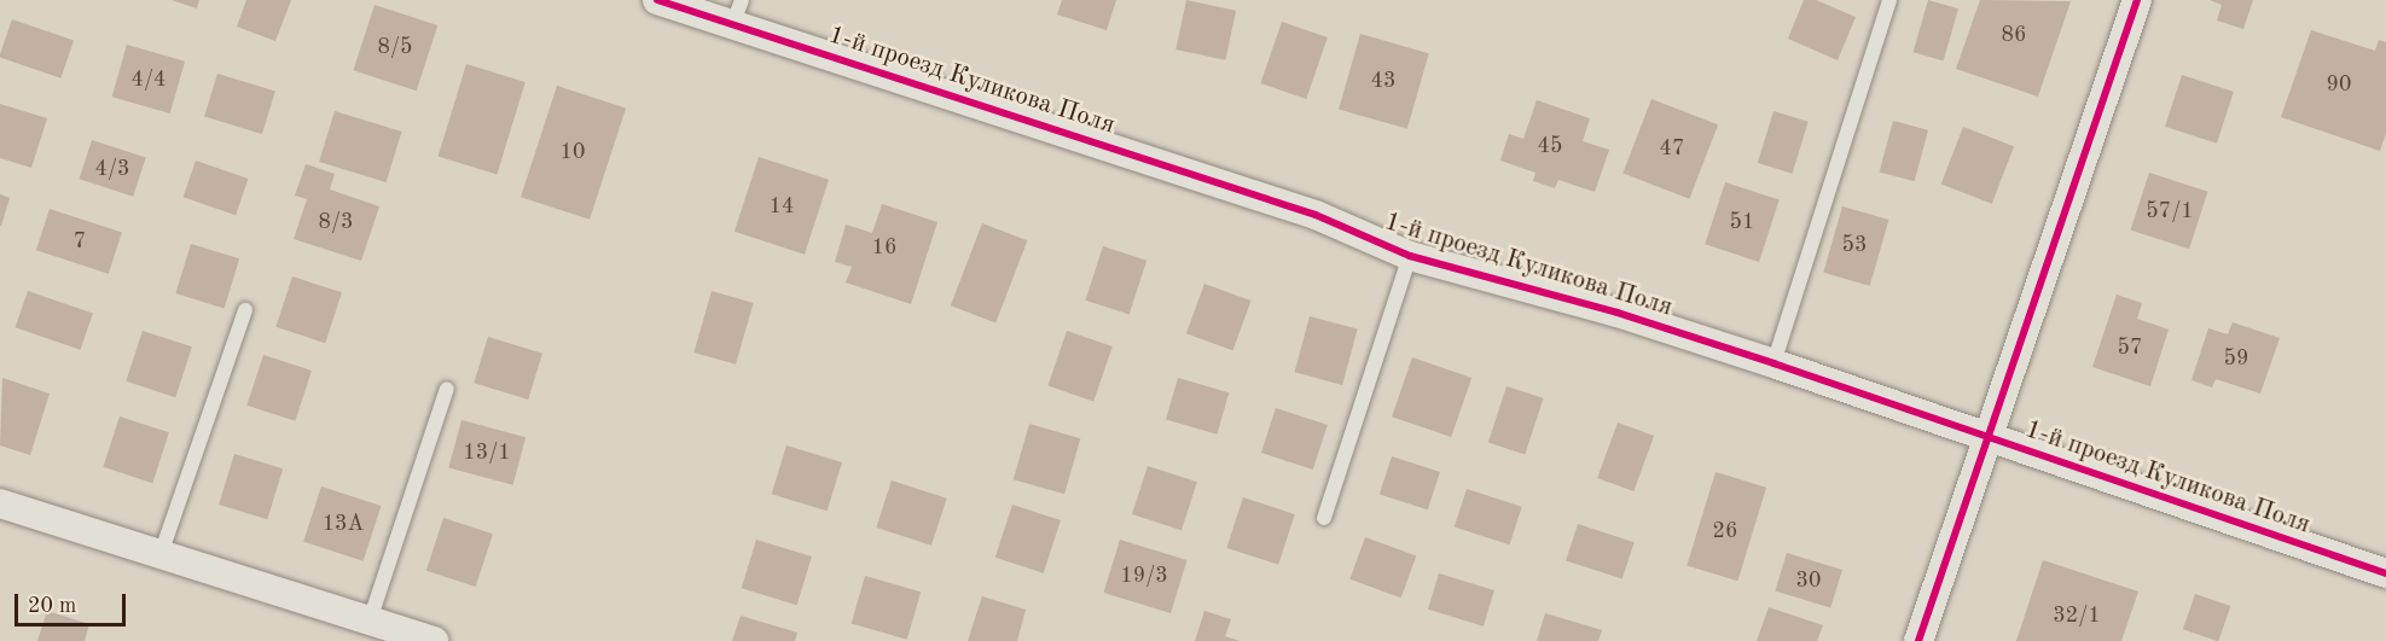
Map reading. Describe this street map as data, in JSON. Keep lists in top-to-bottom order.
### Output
{
  "streets": {
    "street": ["1-й проезд Куликова Поля"]
  },
  "house_numbers": [
    "86",
    "8/5",
    "4/4",
    "43",
    "90",
    "45",
    "47",
    "10",
    "4/3",
    "14",
    "57/1",
    "8/3",
    "51",
    "7",
    "53",
    "16",
    "57",
    "59",
    "13/1",
    "13А",
    "26",
    "19/3",
    "30",
    "32/1"
  ],
  "scale_bar": "20 m"
}
